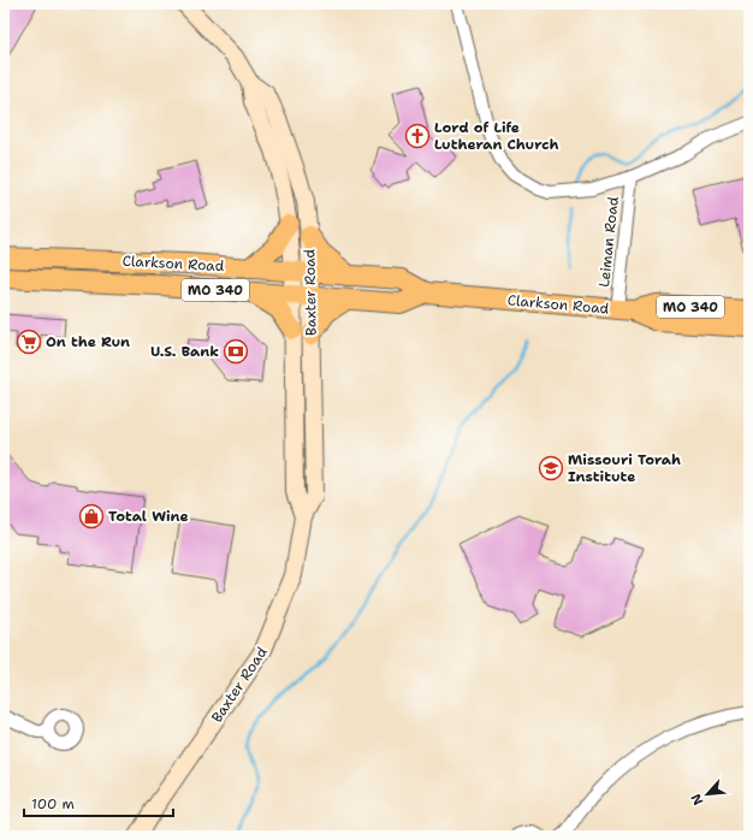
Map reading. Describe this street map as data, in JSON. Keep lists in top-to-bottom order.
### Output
{
  "streets": {
    "main road": ["Clarkson Road", "MO 340", "Baxter Road"],
    "street": ["Leiman Road"]
  },
  "crossings": [
    ["Leiman Road", "Clarkson Road"],
    ["Clarkson Road", "Baxter Road"]
  ],
  "places": {
    "church": ["Lord of Life Lutheran Church"],
    "supermarket": ["On the Run"],
    "bank": ["U.S. Bank"],
    "school or university": ["Missouri Torah Institute"],
    "shop": ["Total Wine"]
  },
  "scale_bar": "100 m",
  "north": "bottom left"
}
